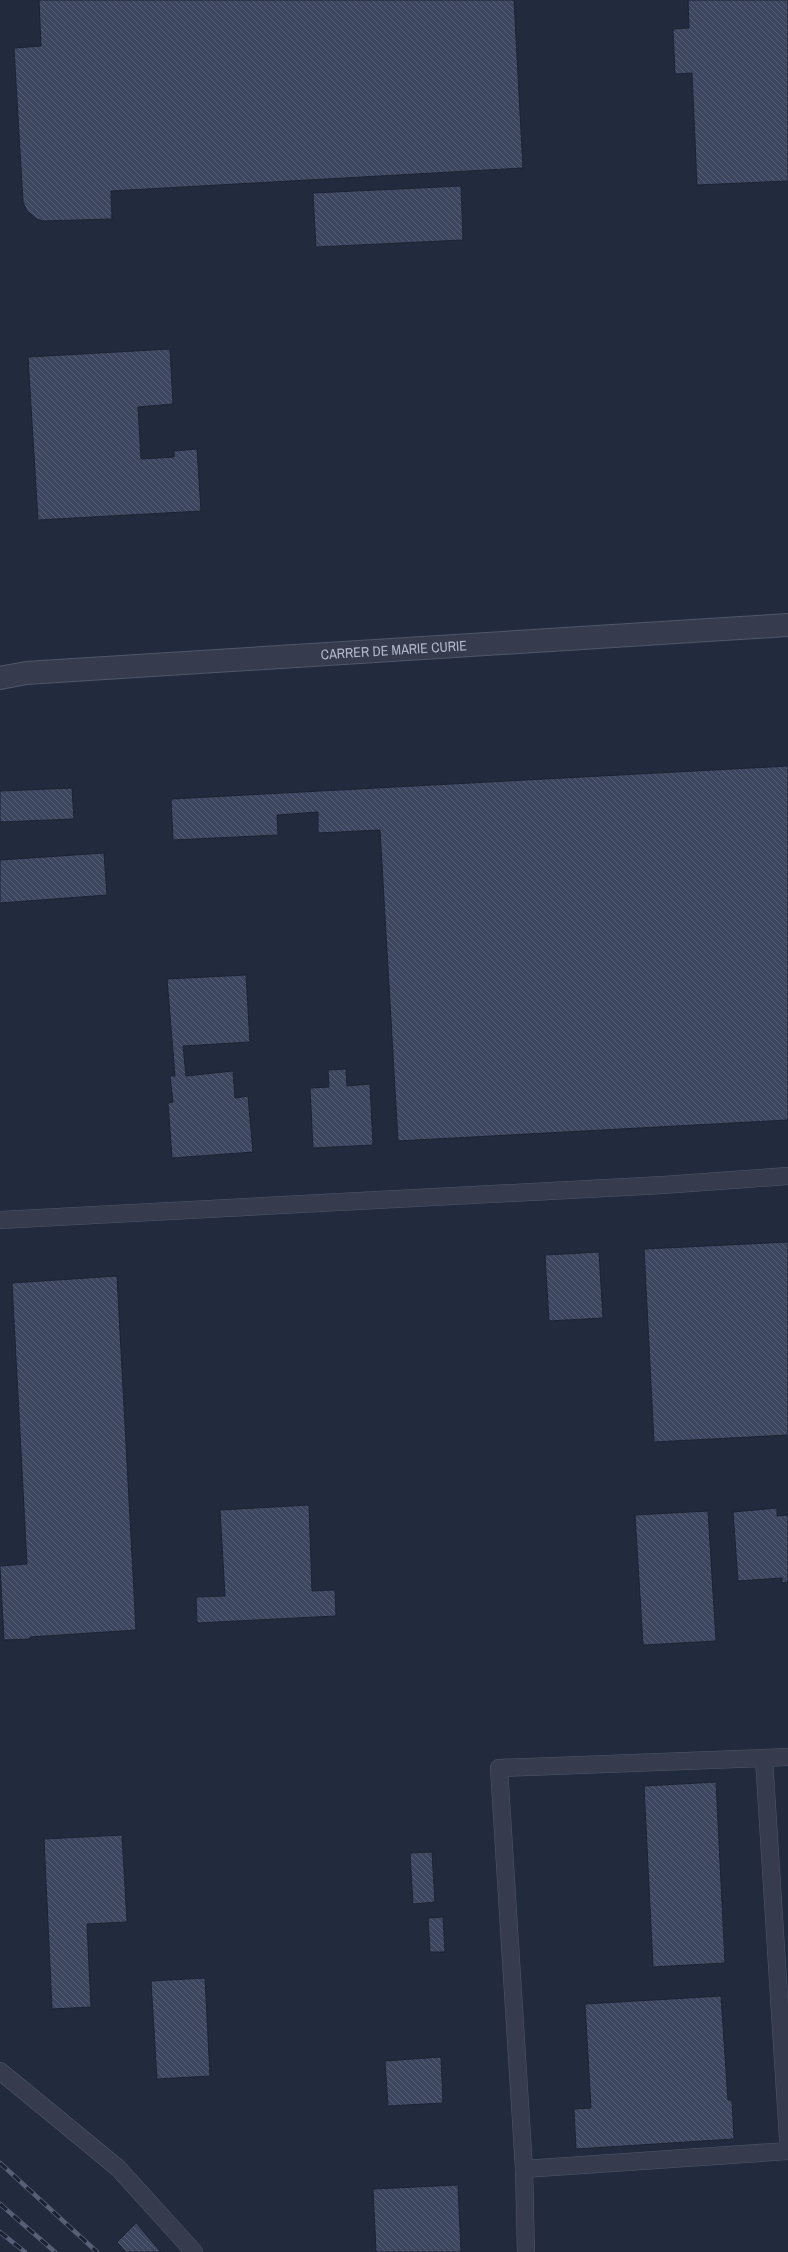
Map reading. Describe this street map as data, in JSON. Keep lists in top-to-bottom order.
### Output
{
  "streets": {
    "street": ["CARRER DE MARIE CURIE"]
  }
}
